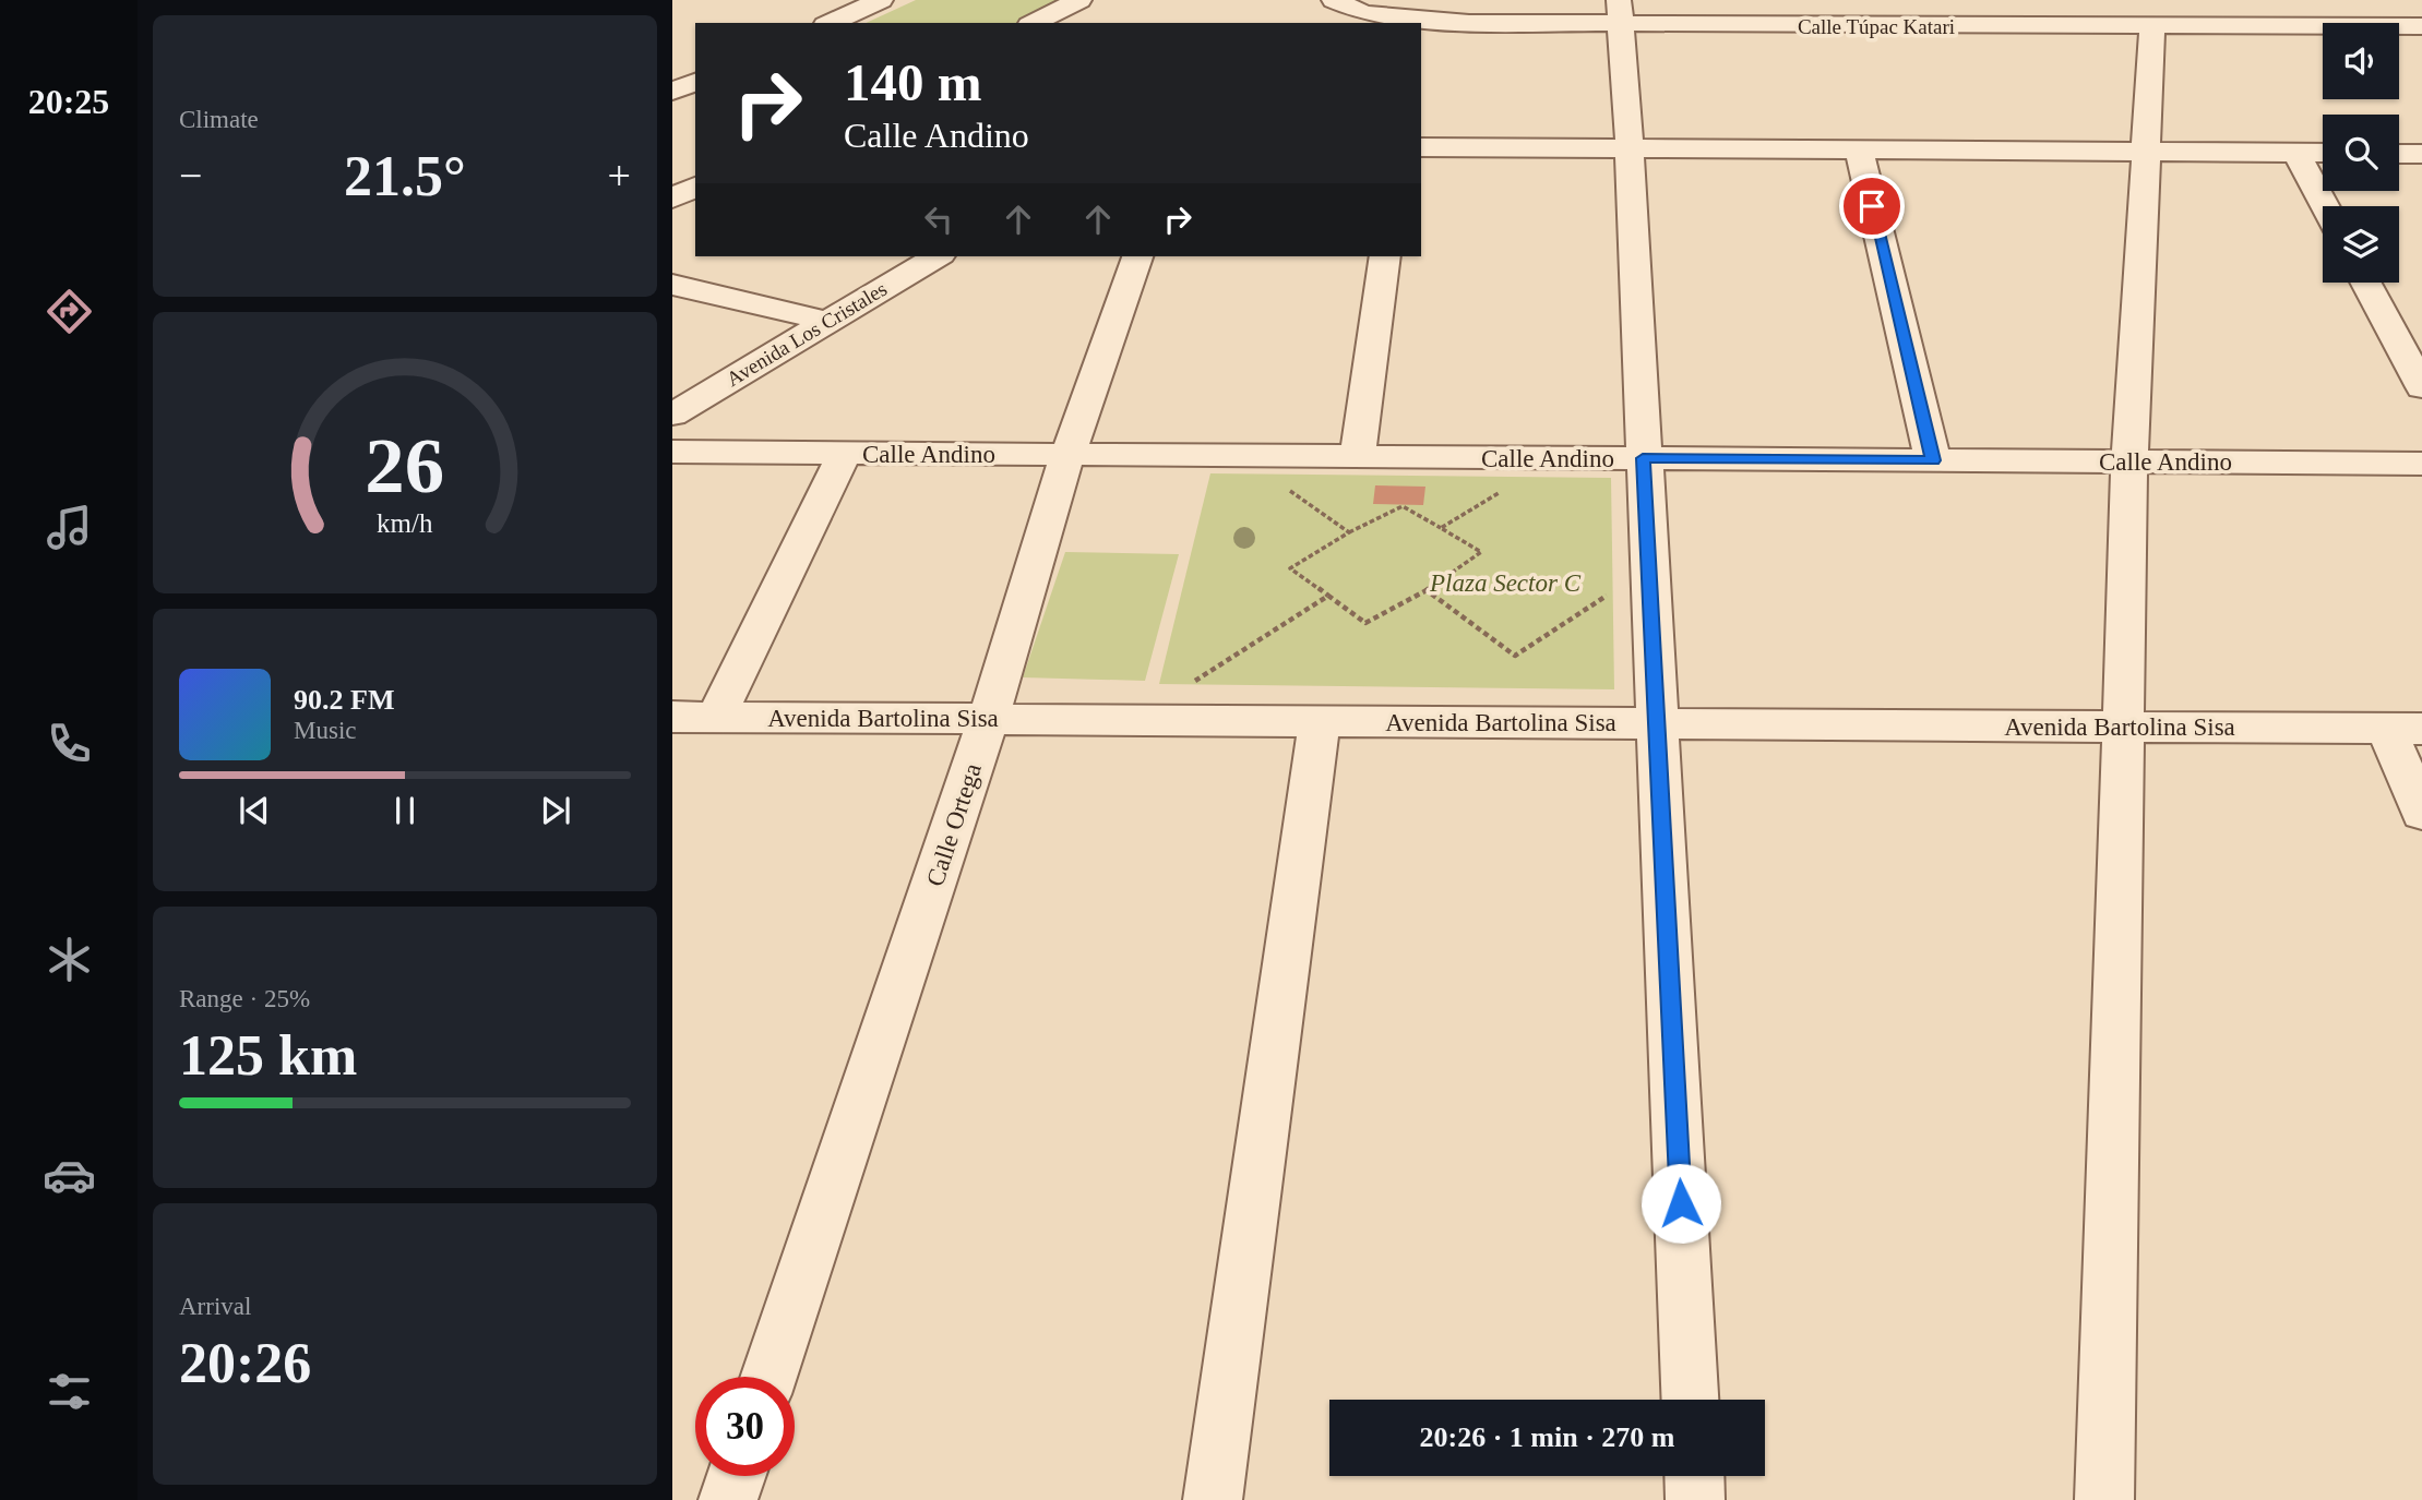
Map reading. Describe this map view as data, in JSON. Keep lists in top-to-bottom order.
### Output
{
  "streets": {
    "street": [
      "Calle Túpac Katari",
      "Avenida Los Cristales",
      "Calle Andino",
      "Avenida Bartolina Sisa",
      "Calle Ortega"
    ]
  },
  "crossings": [
    ["Calle Andino", "Calle Ortega"],
    ["Avenida Bartolina Sisa", "Calle Ortega"]
  ],
  "parks": ["Plaza Sector C"],
  "page": {
    "tabs": "20:25",
    "tile": [
      "Climate",
      ["Range · 25%", "125 km"],
      ["Arrival", "20:26"]
    ],
    "turn": ["140 m", "Calle Andino"],
    "heat": ["−", "21.5°", "+"],
    "song": ["90.2 FM", "Music"],
    "limit": "30",
    "trip": "20:26 · 1 min · 270 m",
    "gauge": ["26", "km/h"]
  }
}
